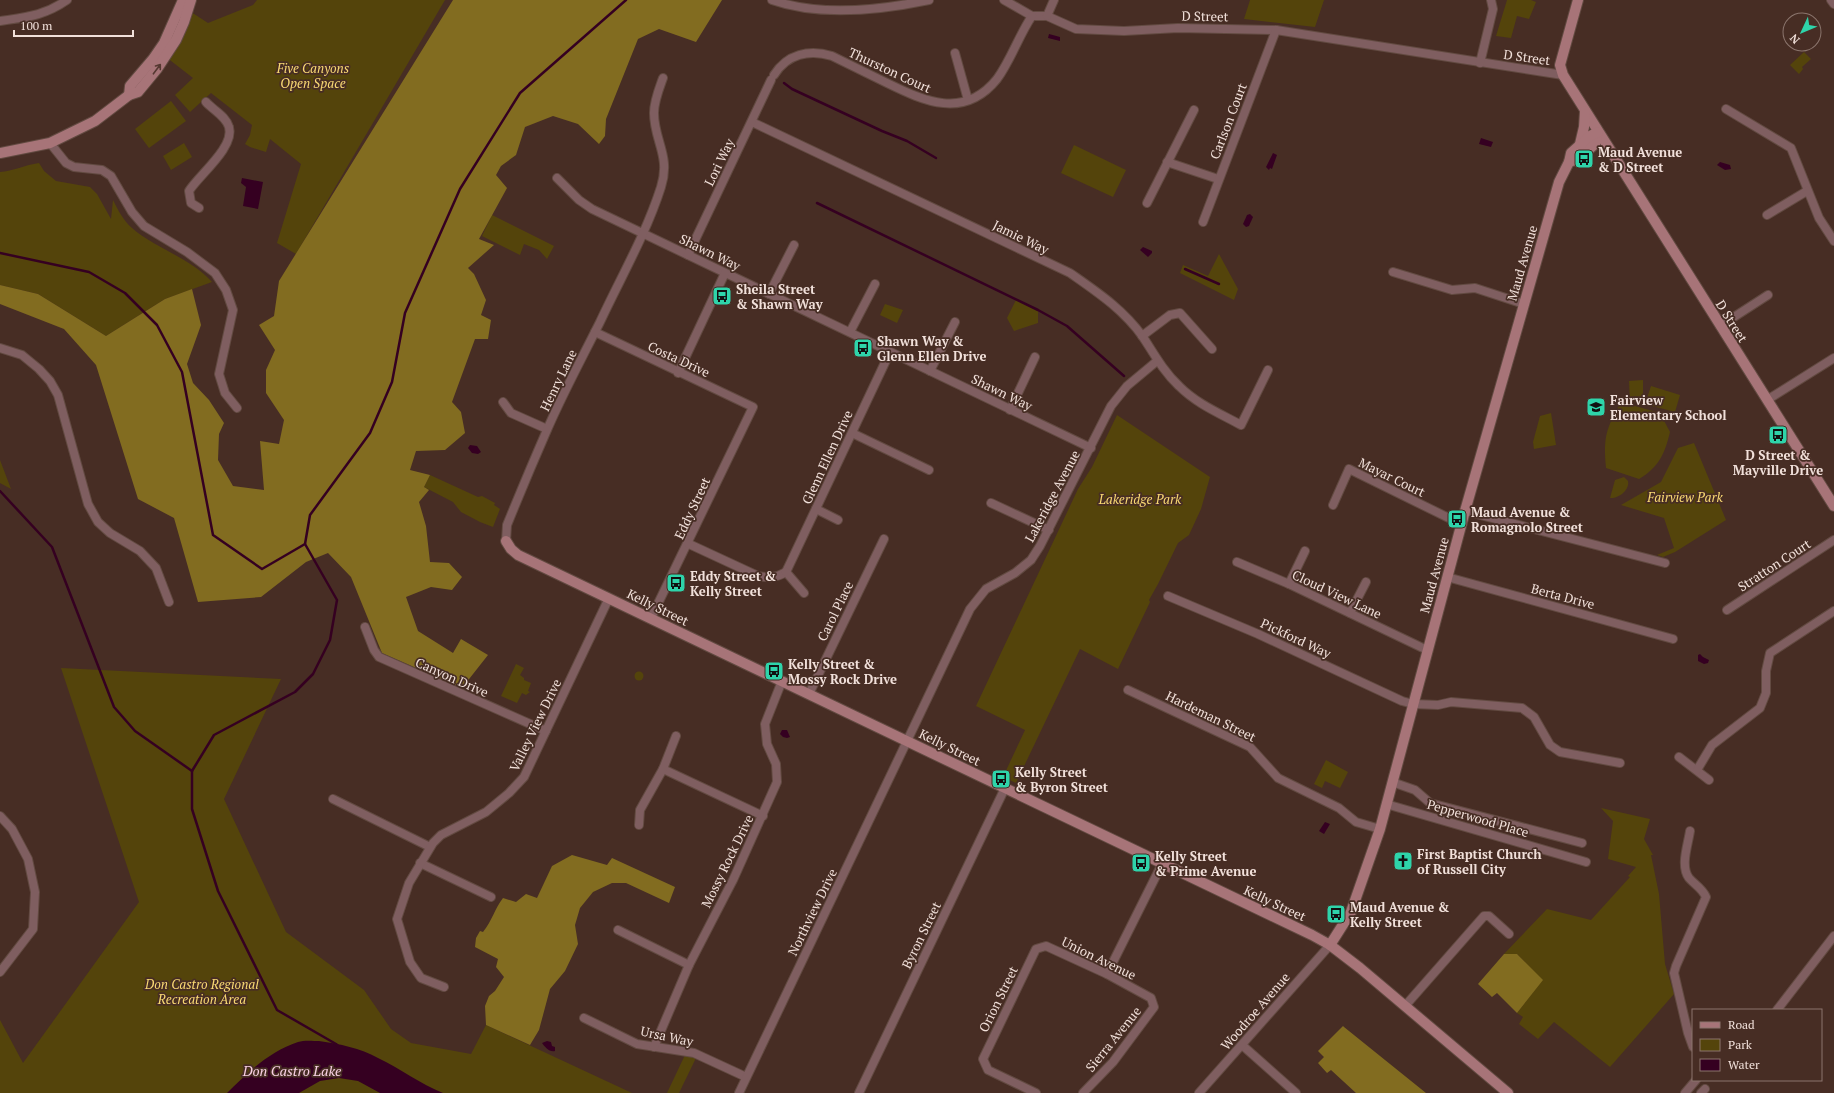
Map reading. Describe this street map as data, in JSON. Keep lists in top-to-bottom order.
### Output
{
  "streets": {
    "street": [
      "D Street",
      "Thurston Court",
      "Carlson Court",
      "Lori Way",
      "Jamie Way",
      "Shawn Way",
      "Maud Avenue",
      "Costa Drive",
      "Henry Lane",
      "Glenn Ellen Drive",
      "Mayar Court",
      "Lakeridge Avenue",
      "Eddy Street",
      "Stratton Court",
      "Cloud View Lane",
      "Berta Drive",
      "Kelly Street",
      "Carol Place",
      "Pickford Way",
      "Canyon Drive",
      "Hardeman Street",
      "Valley View Drive",
      "Pepperwood Place",
      "Mossy Rock Drive",
      "Northview Drive",
      "Byron Street",
      "Union Avenue",
      "Orion Street",
      "Woodroe Avenue",
      "Ursa Way",
      "Sierra Avenue"
    ]
  },
  "crossings": [
    ["D Street", "Thurston Court"],
    ["D Street", "Carlson Court"],
    ["D Street", "Maud Avenue"],
    ["Thurston Court", "Lori Way"],
    ["Lori Way", "Jamie Way"],
    ["Lori Way", "Shawn Way"],
    ["Jamie Way", "Lakeridge Avenue"],
    ["Shawn Way", "Henry Lane"],
    ["Shawn Way", "Glenn Ellen Drive"],
    ["Shawn Way", "Lakeridge Avenue"],
    ["Maud Avenue", "Mayar Court"],
    ["Maud Avenue", "Cloud View Lane"],
    ["Maud Avenue", "Berta Drive"],
    ["Maud Avenue", "Kelly Street"],
    ["Maud Avenue", "Pickford Way"],
    ["Maud Avenue", "Hardeman Street"],
    ["Maud Avenue", "Pepperwood Place"],
    ["Maud Avenue", "Woodroe Avenue"],
    ["Costa Drive", "Henry Lane"],
    ["Costa Drive", "Eddy Street"],
    ["Henry Lane", "Kelly Street"],
    ["Lakeridge Avenue", "Kelly Street"],
    ["Lakeridge Avenue", "Northview Drive"],
    ["Eddy Street", "Kelly Street"],
    ["Kelly Street", "Carol Place"],
    ["Kelly Street", "Valley View Drive"],
    ["Kelly Street", "Mossy Rock Drive"],
    ["Kelly Street", "Northview Drive"],
    ["Kelly Street", "Byron Street"],
    ["Kelly Street", "Woodroe Avenue"],
    ["Canyon Drive", "Valley View Drive"],
    ["Mossy Rock Drive", "Ursa Way"],
    ["Northview Drive", "Ursa Way"],
    ["Union Avenue", "Orion Street"],
    ["Union Avenue", "Sierra Avenue"]
  ],
  "water": ["Don Castro Lake"],
  "parks": [
    "Five Canyons Open Space",
    "Fairview Park",
    "Lakeridge Park",
    "Don Castro Regional Recreation Area"
  ],
  "places": {
    "bus stop": [
      "Maud Avenue & D Street",
      "Sheila Street & Shawn Way",
      "Shawn Way & Glenn Ellen Drive",
      "D Street & Mayville Drive",
      "Maud Avenue & Romagnolo Street",
      "Eddy Street & Kelly Street",
      "Kelly Street & Mossy Rock Drive",
      "Kelly Street & Byron Street",
      "Kelly Street & Prime Avenue",
      "Maud Avenue & Kelly Street"
    ],
    "school or university": ["Fairview Elementary School"],
    "church": ["First Baptist Church of Russell City"]
  },
  "legend": ["Road", "Park", "Water"],
  "scale_bar": "100 m",
  "north": "bottom left"
}
